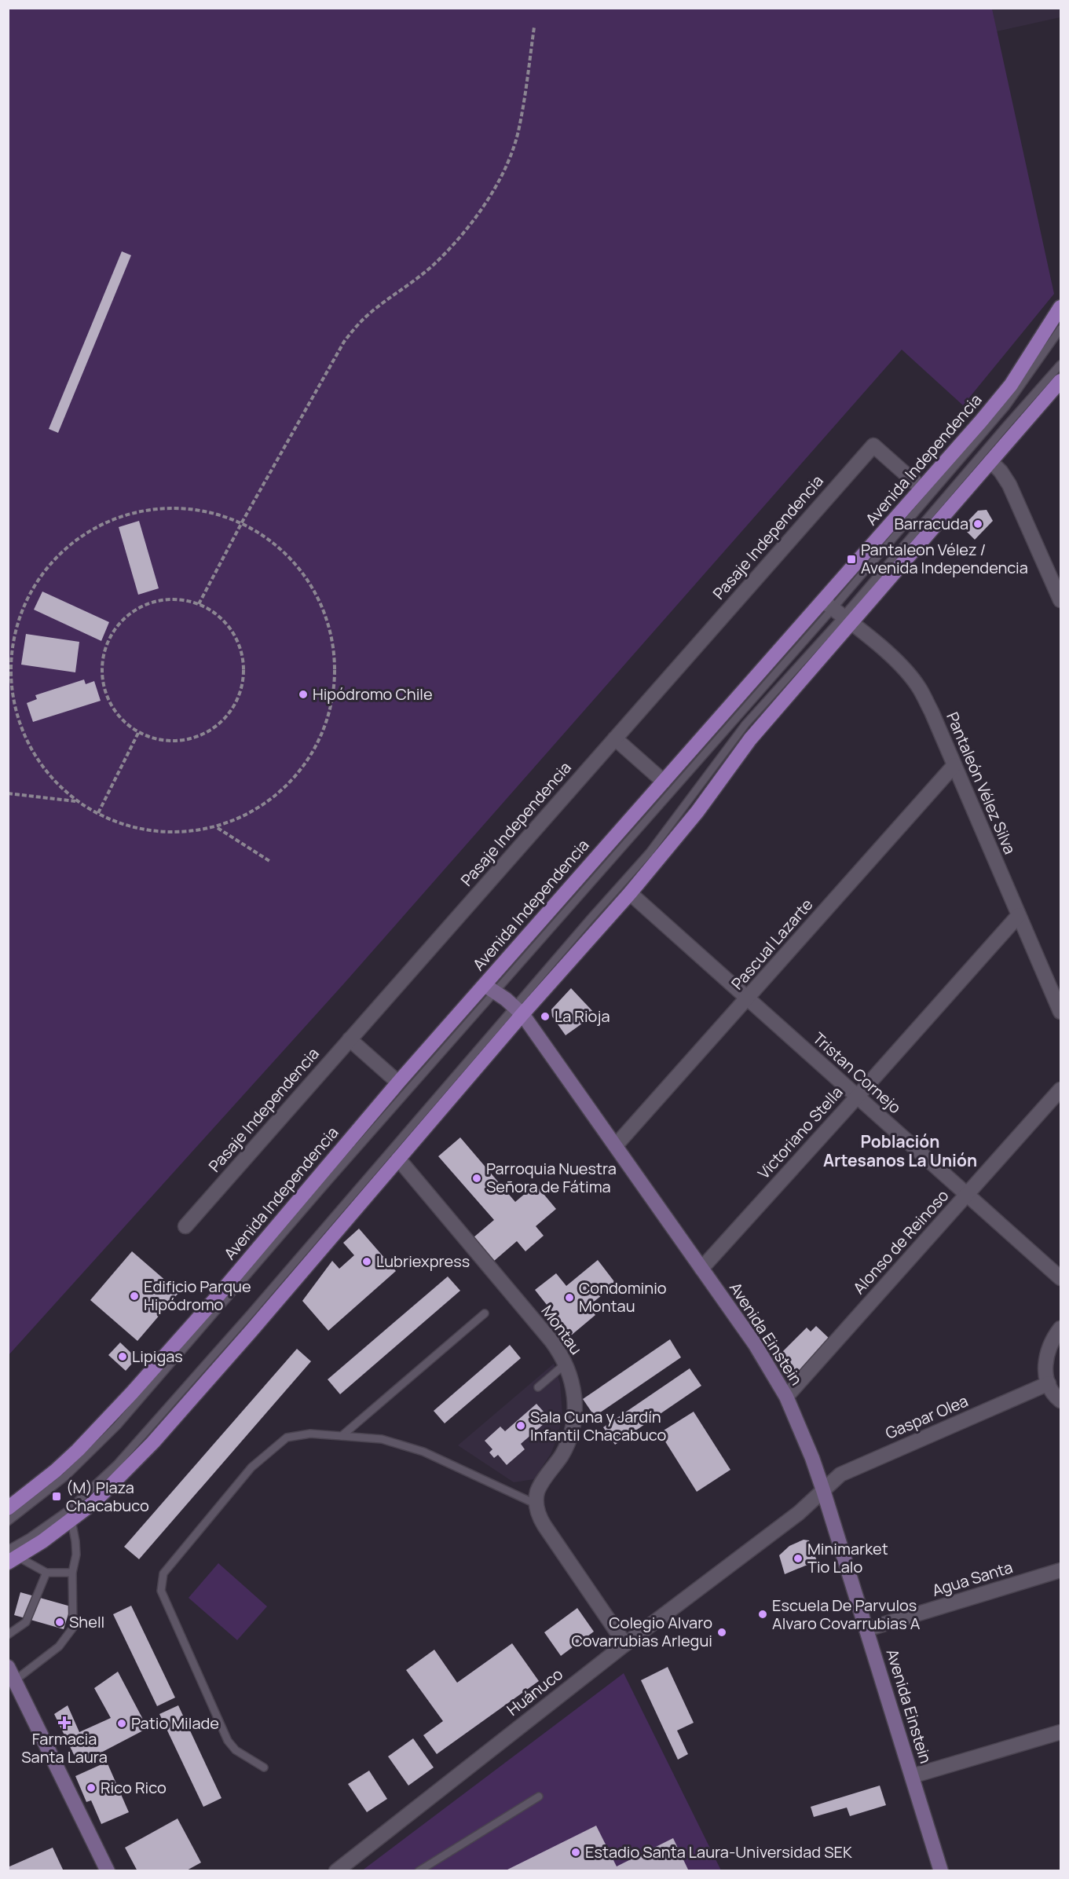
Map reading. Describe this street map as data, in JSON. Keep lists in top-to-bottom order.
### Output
{
  "streets": {
    "main road": ["Avenida Independencia", "Avenida Einstein"],
    "street": [
      "Pasaje Independencia",
      "Pantaleón Vélez Silva",
      "Pascual Lazarte",
      "Tristan Cornejo",
      "Victoriano Stella",
      "Alonso de Reinoso",
      "Montau",
      "Gaspar Olea",
      "Agua Santa",
      "Huánuco"
    ]
  },
  "crossings": [
    ["Avenida Independencia", "Pasaje Independencia"],
    ["Avenida Independencia", "Pantaleón Vélez Silva"],
    ["Avenida Independencia", "Tristan Cornejo"],
    ["Avenida Independencia", "Montau"],
    ["Avenida Independencia", "Avenida Einstein"],
    ["Pantaleón Vélez Silva", "Pascual Lazarte"],
    ["Pantaleón Vélez Silva", "Victoriano Stella"],
    ["Pascual Lazarte", "Tristan Cornejo"],
    ["Pascual Lazarte", "Avenida Einstein"],
    ["Tristan Cornejo", "Victoriano Stella"],
    ["Tristan Cornejo", "Alonso de Reinoso"],
    ["Victoriano Stella", "Avenida Einstein"],
    ["Alonso de Reinoso", "Avenida Einstein"],
    ["Avenida Einstein", "Gaspar Olea"],
    ["Avenida Einstein", "Agua Santa"],
    ["Avenida Einstein", "Huánuco"],
    ["Gaspar Olea", "Huánuco"]
  ],
  "districts": ["Población Artesanos La Unión"],
  "places": {
    "other": [
      "Barracuda",
      "Hipódromo Chile",
      "La Rioja",
      "Parroquia Nuestra Señora de Fátima",
      "Lubriexpress",
      "Edificio Parque Hipódromo",
      "Condominio Montau",
      "Lipigas",
      "Sala Cuna y Jardín Infantil Chacabuco",
      "Minimarket Tio Lalo",
      "Escuela De Parvulos Alvaro Covarrubias A",
      "Shell",
      "Colegio Alvaro Covarrubias Arlegui",
      "Patio Milade",
      "Rico Rico",
      "Estadio Santa Laura-Universidad SEK"
    ],
    "transit": ["Pantaleon Vélez / Avenida Independencia", "(M) Plaza Chacabuco"],
    "health": ["Farmacia Santa Laura"]
  }
}
